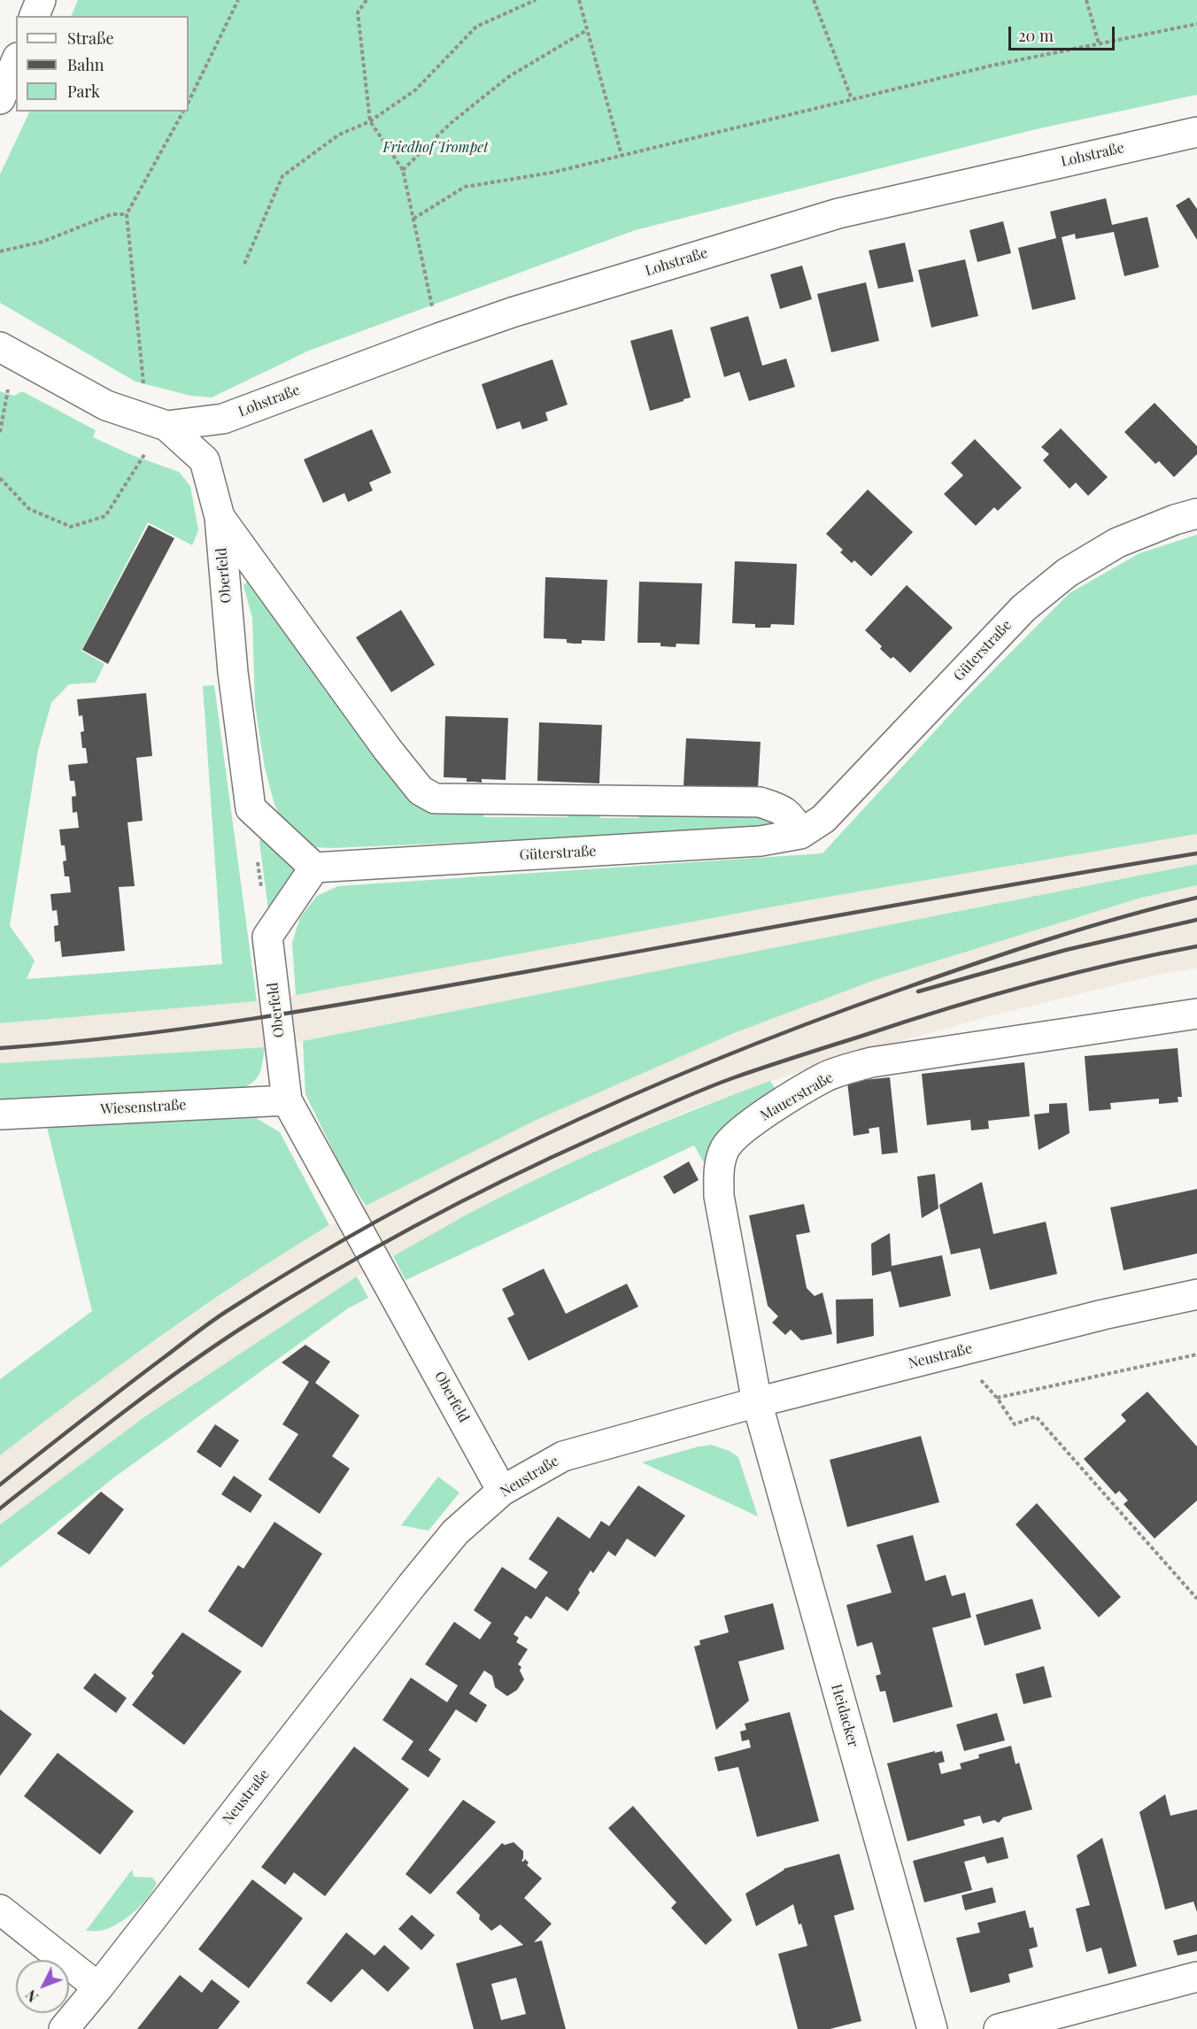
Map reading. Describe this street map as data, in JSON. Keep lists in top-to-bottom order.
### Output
{
  "streets": {
    "street": [
      "Lohstraße",
      "Oberfeld",
      "Güterstraße",
      "Mauerstraße",
      "Wiesenstraße",
      "Neustraße",
      "Heidacker"
    ]
  },
  "crossings": [
    ["Lohstraße", "Oberfeld"],
    ["Oberfeld", "Güterstraße"],
    ["Oberfeld", "Wiesenstraße"],
    ["Oberfeld", "Neustraße"],
    ["Mauerstraße", "Neustraße"],
    ["Mauerstraße", "Heidacker"],
    ["Neustraße", "Heidacker"]
  ],
  "parks": ["Friedhof Trompet"],
  "legend": ["Straße", "Bahn", "Park"],
  "scale_bar": "20 m",
  "north": "bottom left"
}
